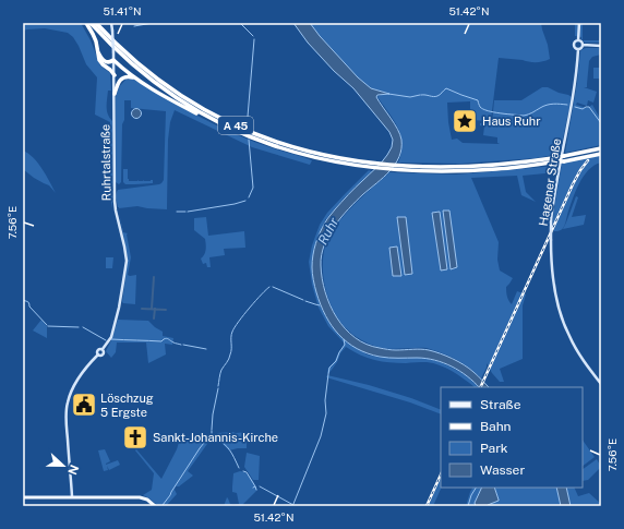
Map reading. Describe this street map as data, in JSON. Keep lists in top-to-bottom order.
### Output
{
  "streets": {
    "highway": ["A 45"],
    "main road": ["Ruhrtalstraße", "Hagener Straße"]
  },
  "water": ["Ruhr"],
  "places": {
    "place": ["Haus Ruhr"],
    "public building": ["Löschzug 5 Ergste"],
    "church": ["Sankt-Johannis-Kirche"]
  },
  "legend": [
    "Straße",
    "Bahn",
    "Park",
    "Wasser"
  ],
  "north": "right",
  "coordinates": ["51.41°N", "51.42°N", "7.56°E"]
}
